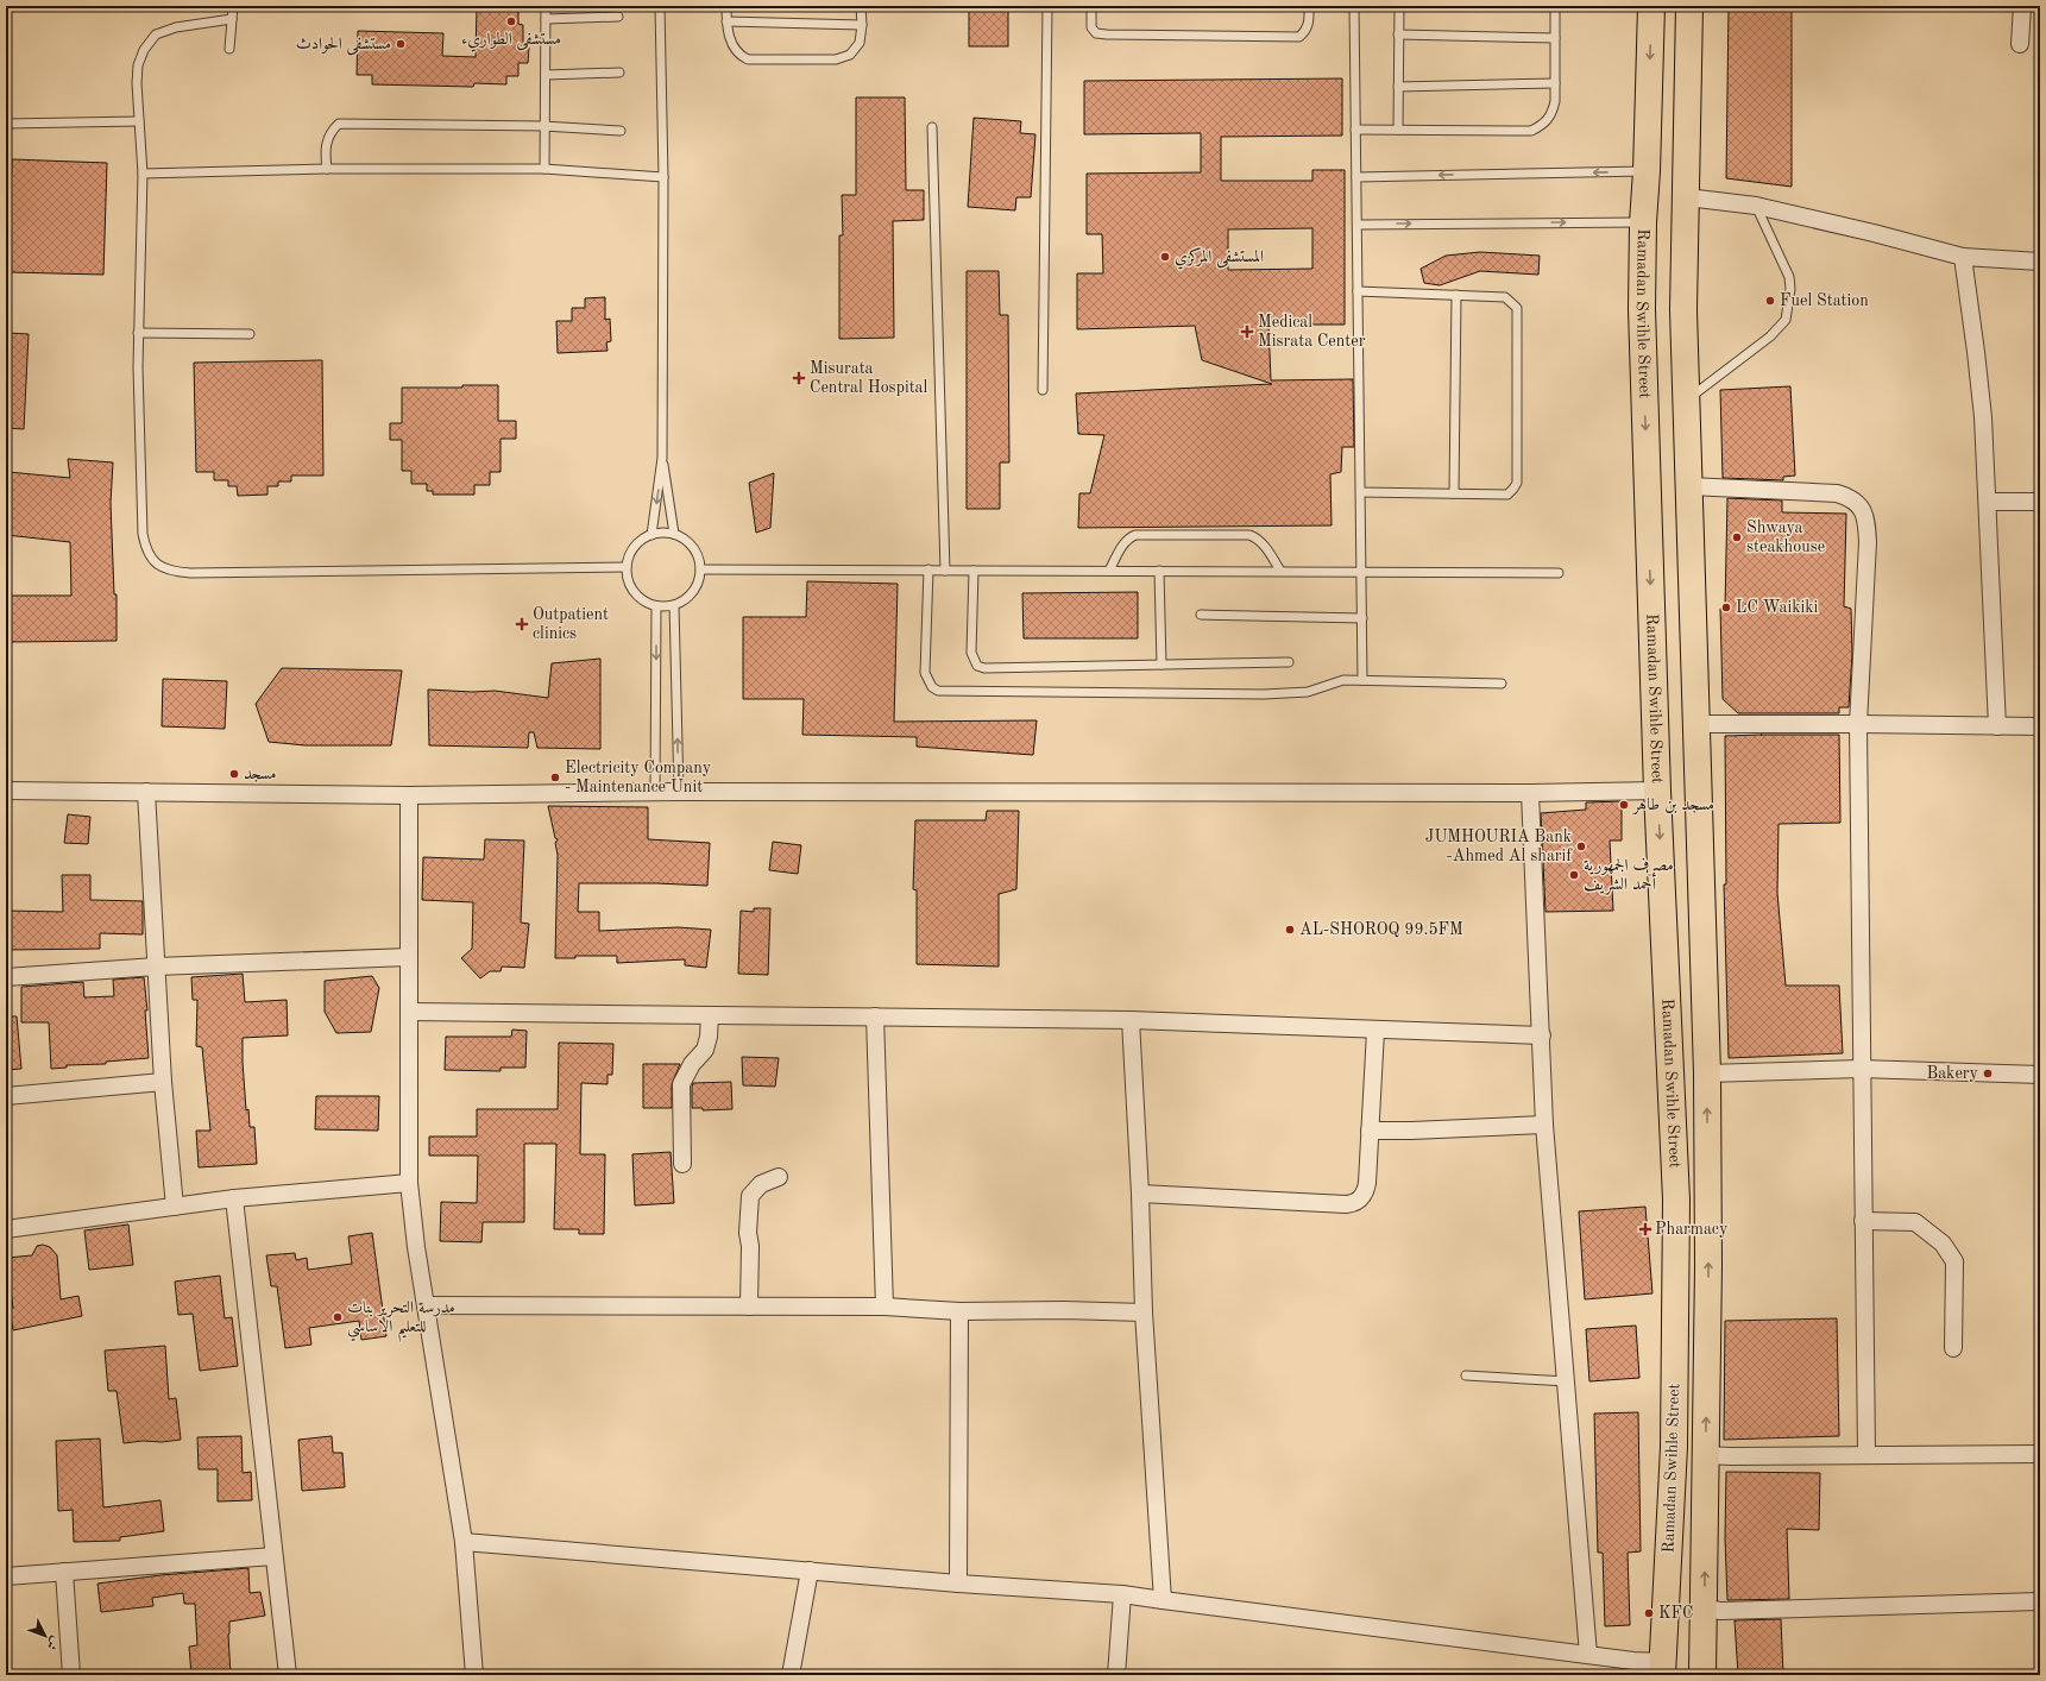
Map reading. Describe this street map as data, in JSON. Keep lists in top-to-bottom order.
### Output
{
  "streets": {
    "main road": ["Ramadan Swihle Street"]
  },
  "places": {
    "other": [
      "مستشفى الطواريء",
      "مستشفى الحوادث",
      "المستشفى المركزي",
      "Fuel Station",
      "Shwaya steakhouse",
      "LC Waikiki",
      "مسجد",
      "Electricity Company - Maintenance Unit",
      "مسجد بن طاهر",
      "JUMHOURIA Bank -Ahmed Al sharif",
      "مصرف الجمهورية أحمد الشريف",
      "AL-SHOROQ 99.5FM",
      "Bakery",
      "مدرسة التحرير بنات للتعليم الاساسي",
      "KFC"
    ],
    "health": [
      "Medical Misrata Center",
      "Misurata Central Hospital",
      "Outpatient clinics",
      "Pharmacy"
    ]
  },
  "north": "bottom right"
}
